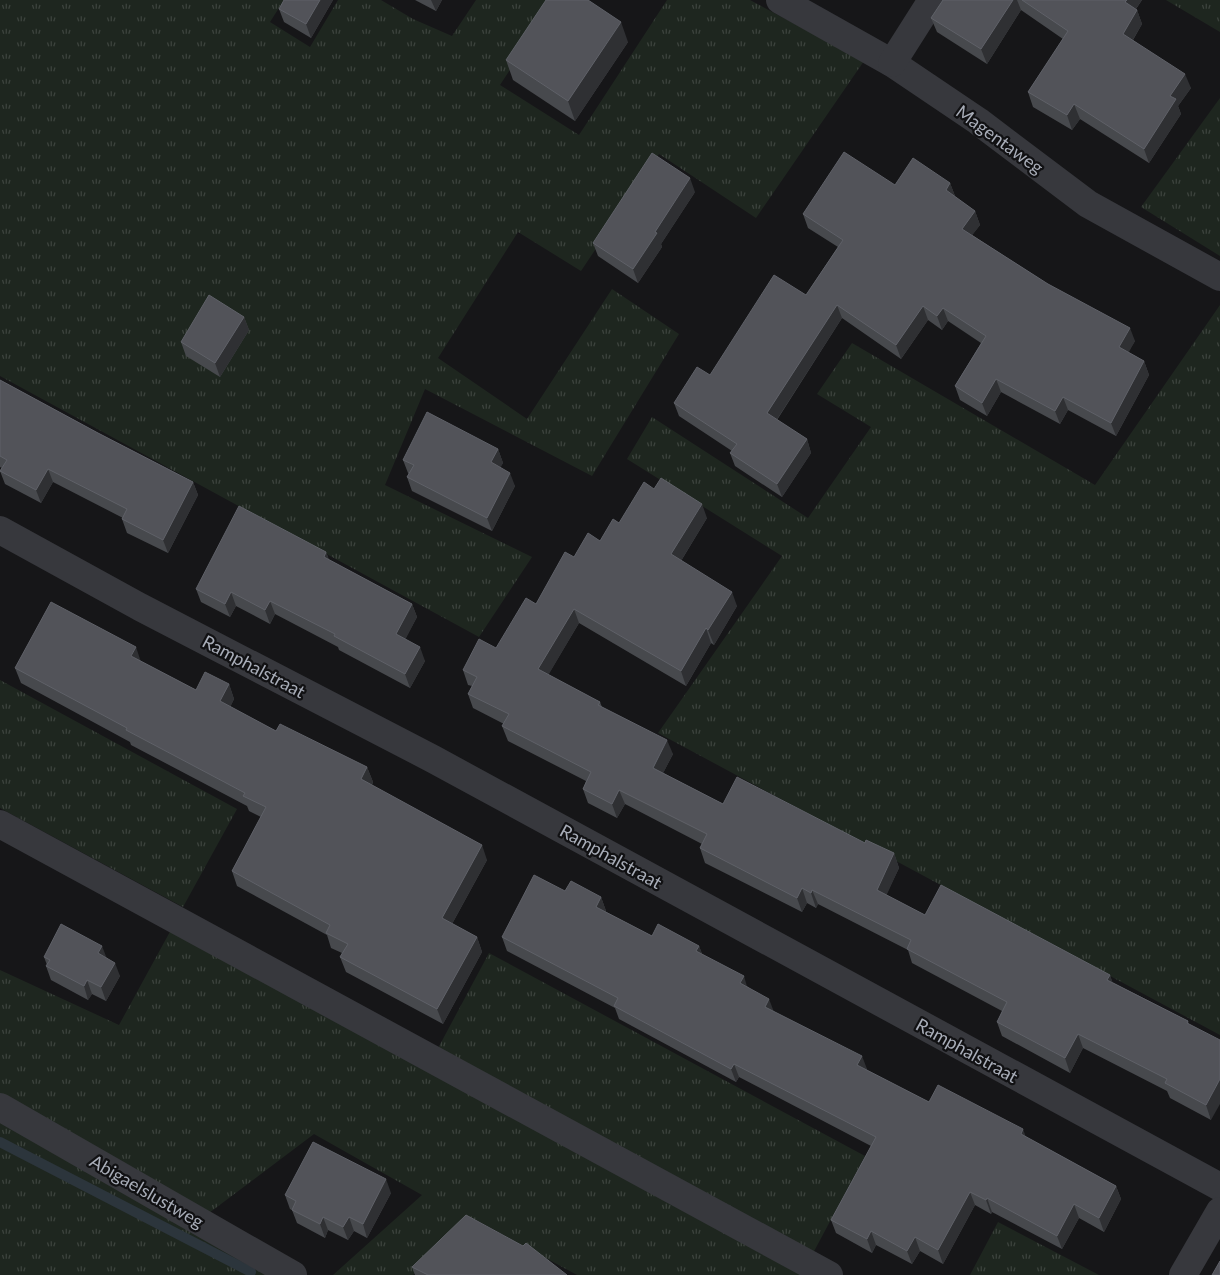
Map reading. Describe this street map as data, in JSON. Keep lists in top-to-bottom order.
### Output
{
  "streets": {
    "street": ["Magentaweg", "Ramphalstraat", "Abigaelslustweg"]
  }
}
